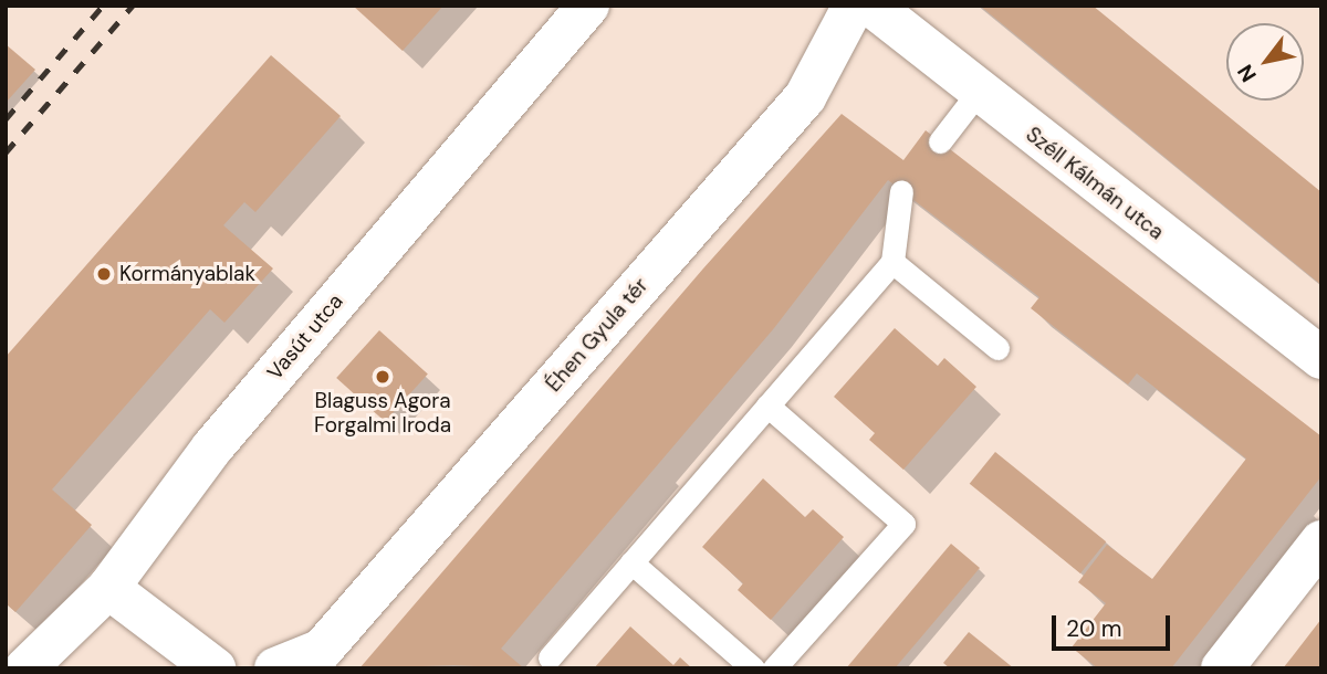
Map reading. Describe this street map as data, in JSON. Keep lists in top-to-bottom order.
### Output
{
  "streets": {
    "street": ["Széll Kálmán utca", "Éhen Gyula tér", "Vasút utca"]
  },
  "places": ["Kormányablak", "Blaguss Agora Forgalmi Iroda"],
  "scale_bar": "20 m",
  "north": "bottom left"
}
